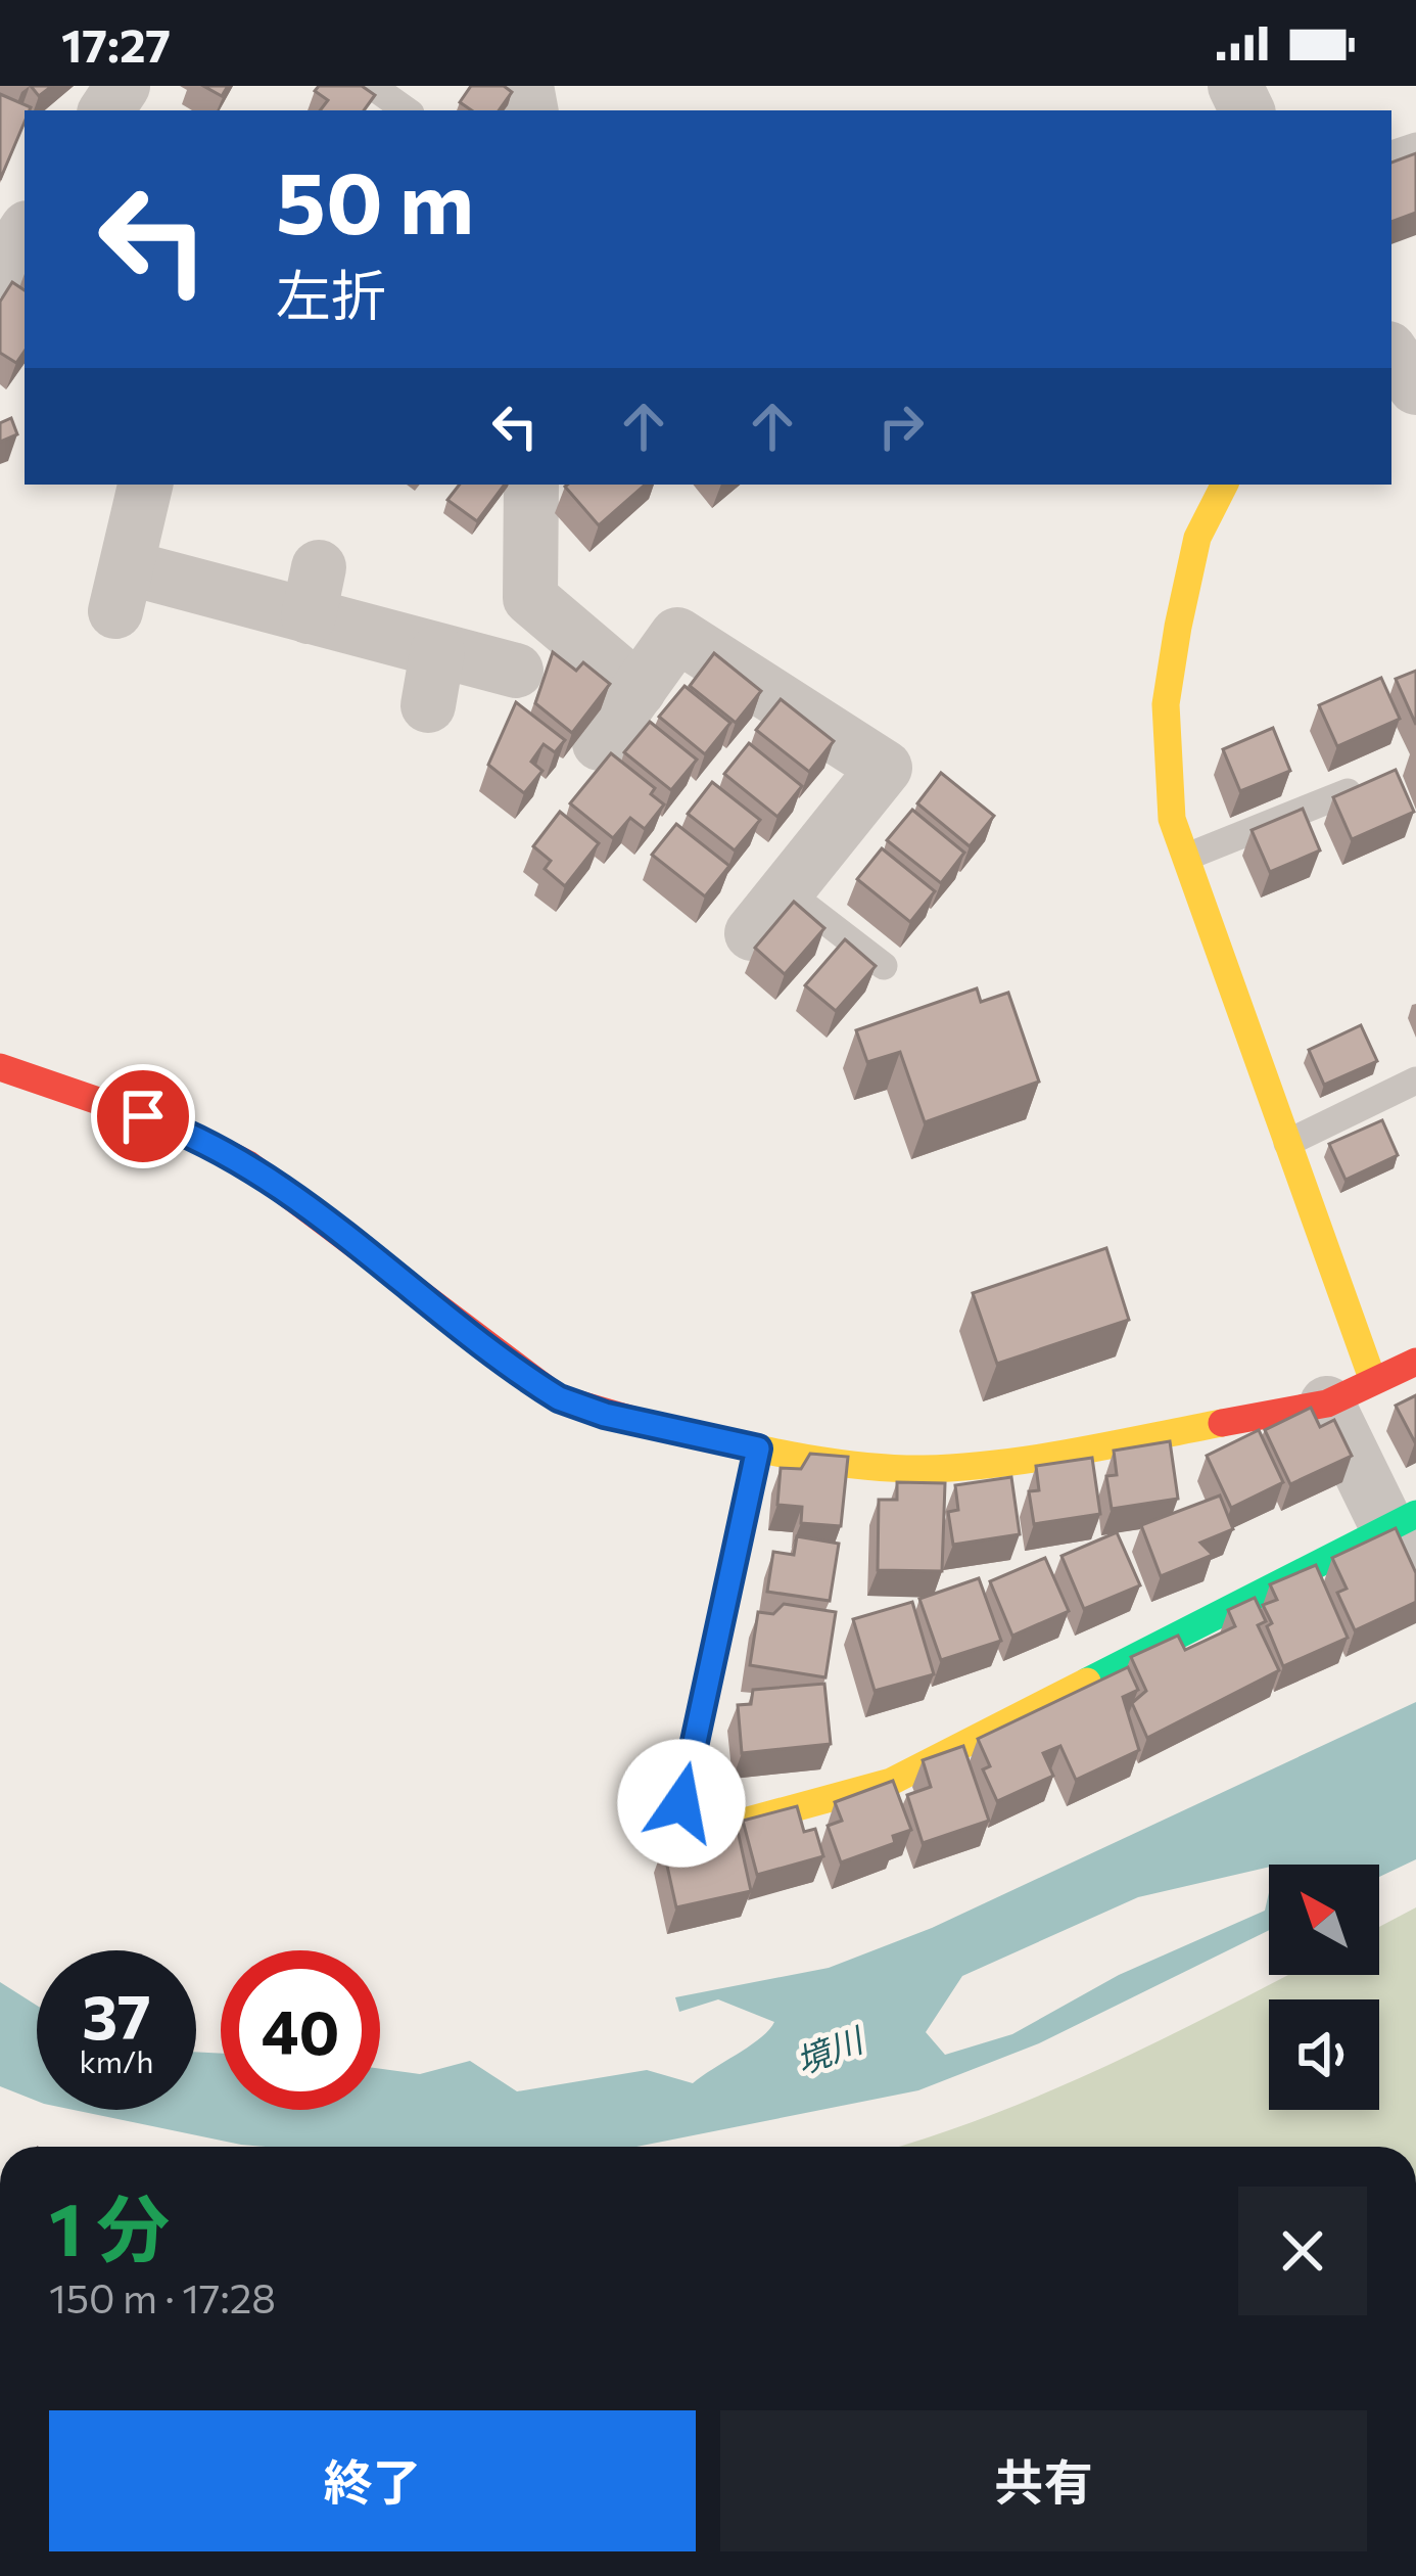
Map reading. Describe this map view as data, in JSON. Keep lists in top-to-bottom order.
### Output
{
  "water": ["境川"],
  "north": "top left",
  "page": {
    "status": "17:27",
    "turn": ["50 m", "左折"],
    "speed": "37 km/h",
    "limit": "40",
    "heading": ["1 分", "150 m · 17:28"],
    "buttons": ["終了", "共有"]
  }
}
